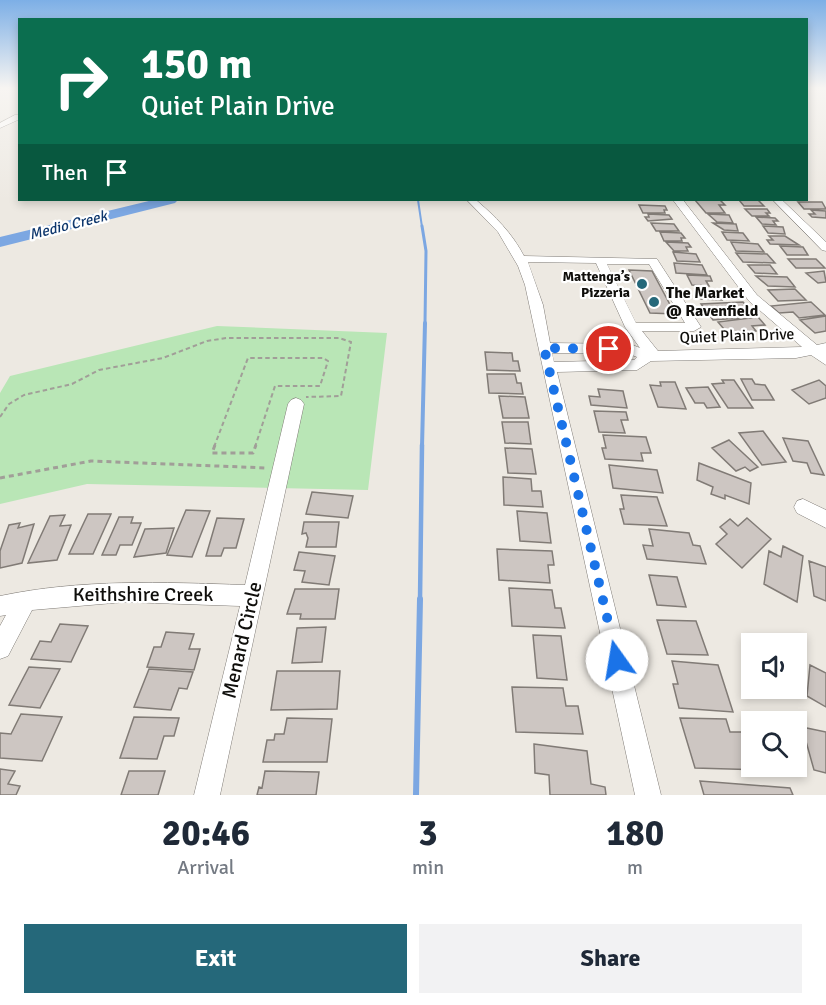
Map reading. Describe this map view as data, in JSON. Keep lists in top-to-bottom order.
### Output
{
  "streets": {
    "street": ["Quiet Plain Drive", "Keithshire Creek", "Menard Circle"]
  },
  "crossings": [
    ["Keithshire Creek", "Menard Circle"]
  ],
  "water": ["Medio Creek"],
  "places": ["Mattenga’s Pizzeria", "The Market @ Ravenfield"],
  "page": {
    "turn": ["150 m", "Quiet Plain Drive"],
    "then": "Then",
    "eta": [
      "20:46",
      "Arrival",
      "3",
      "min",
      "180",
      "m"
    ],
    "buttons": ["Exit", "Share"]
  }
}
